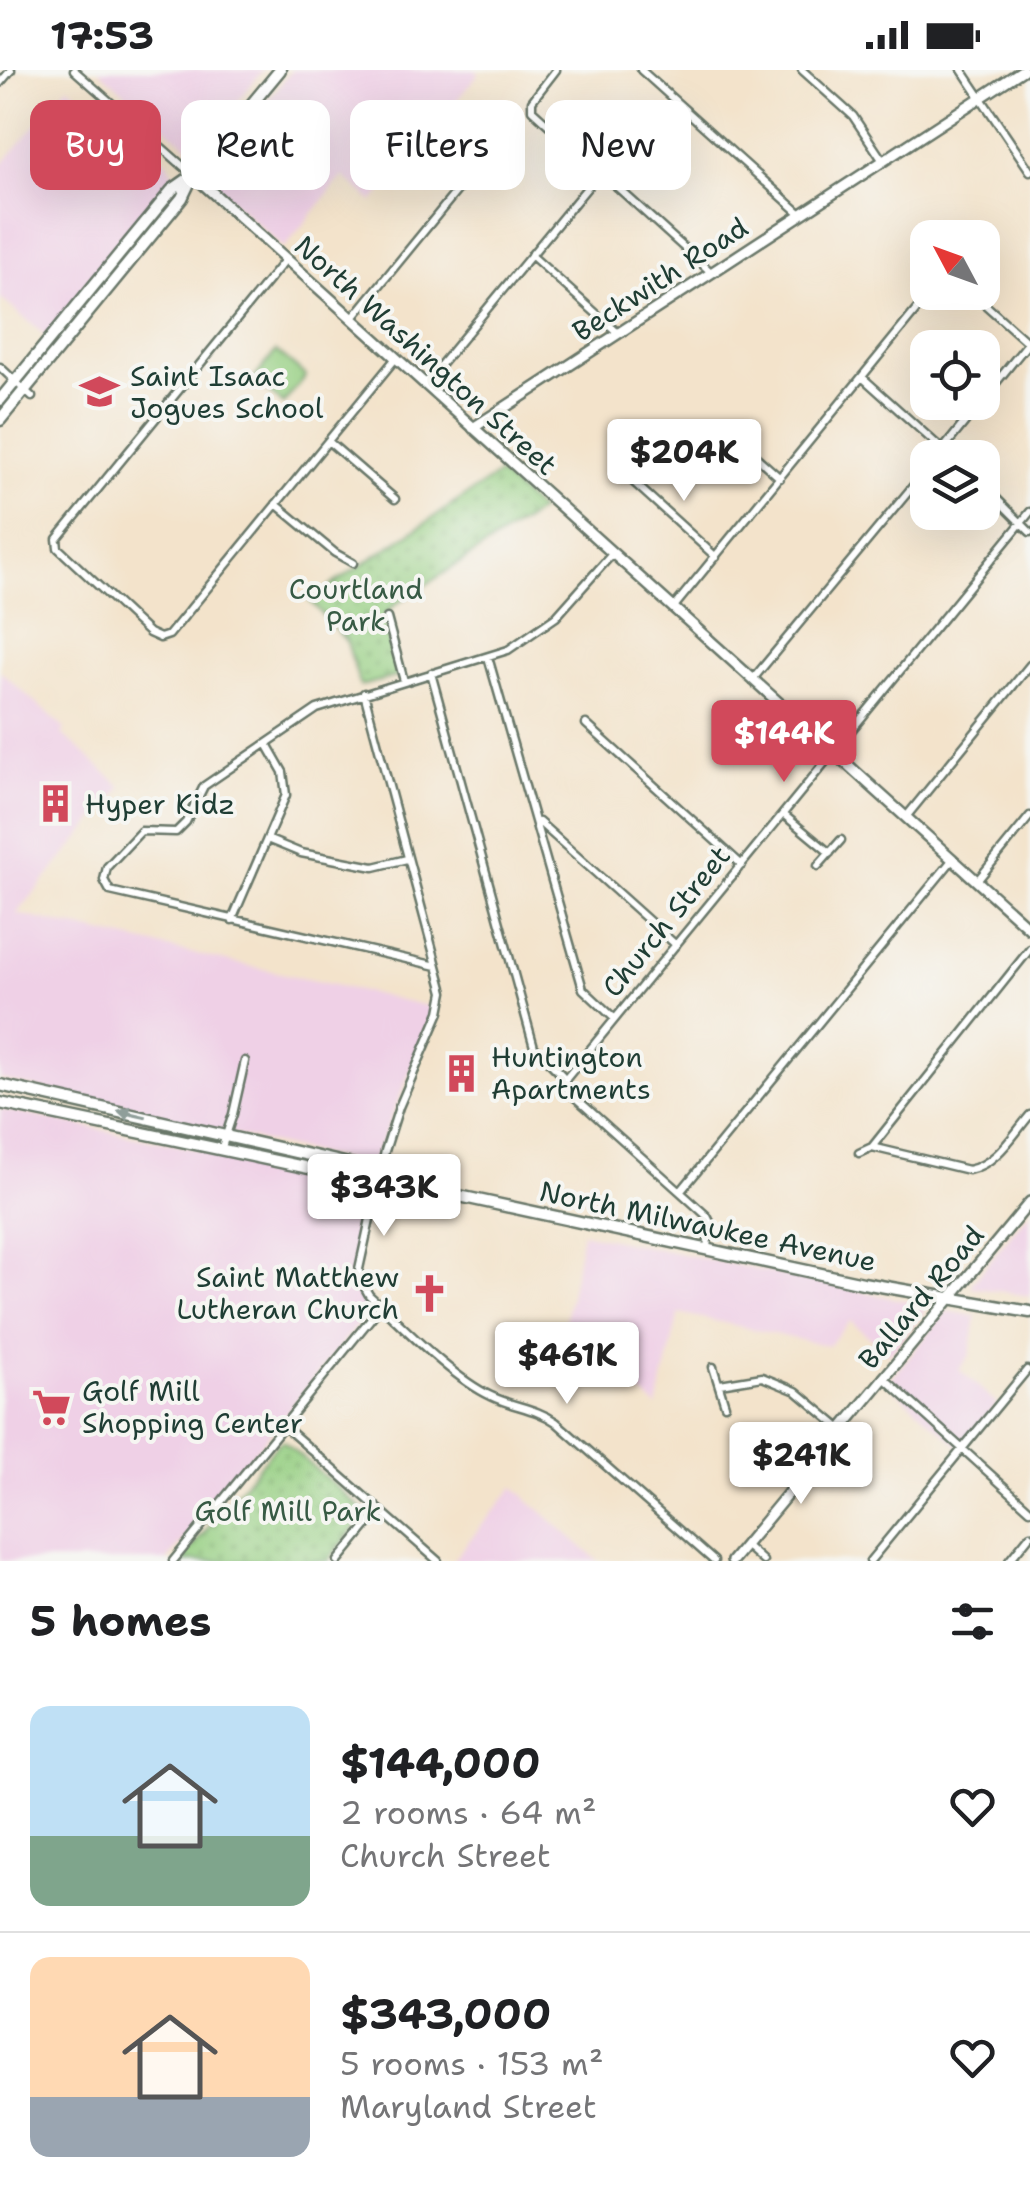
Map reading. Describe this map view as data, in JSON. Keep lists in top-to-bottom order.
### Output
{
  "streets": {
    "main road": ["North Milwaukee Avenue"],
    "street": [
      "Beckwith Road",
      "North Washington Street",
      "Church Street",
      "Ballard Road"
    ]
  },
  "crossings": [
    ["Beckwith Road", "North Washington Street"],
    ["North Washington Street", "Church Street"],
    ["North Milwaukee Avenue", "Ballard Road"]
  ],
  "parks": ["Courtland Park", "Golf Mill Park"],
  "places": {
    "school or university": ["Saint Isaac Jogues School"],
    "building": ["Hyper Kidz", "Huntington Apartments"],
    "church": ["Saint Matthew Lutheran Church"],
    "supermarket": ["Golf Mill Shopping Center"]
  },
  "north": "top left",
  "page": {
    "status": "17:53",
    "chip": [
      "Buy",
      "Rent",
      "Filters",
      "New"
    ],
    "price": [
      "$204K",
      "$144K",
      "$343K",
      "$461K",
      "$241K"
    ],
    "heading": "5 homes",
    "list": [
      {
        "name": "$144,000",
        "note": "2 rooms · 64 m² · Church Street"
      },
      {
        "name": "$343,000",
        "note": "5 rooms · 153 m² · Maryland Street"
      }
    ]
  }
}
